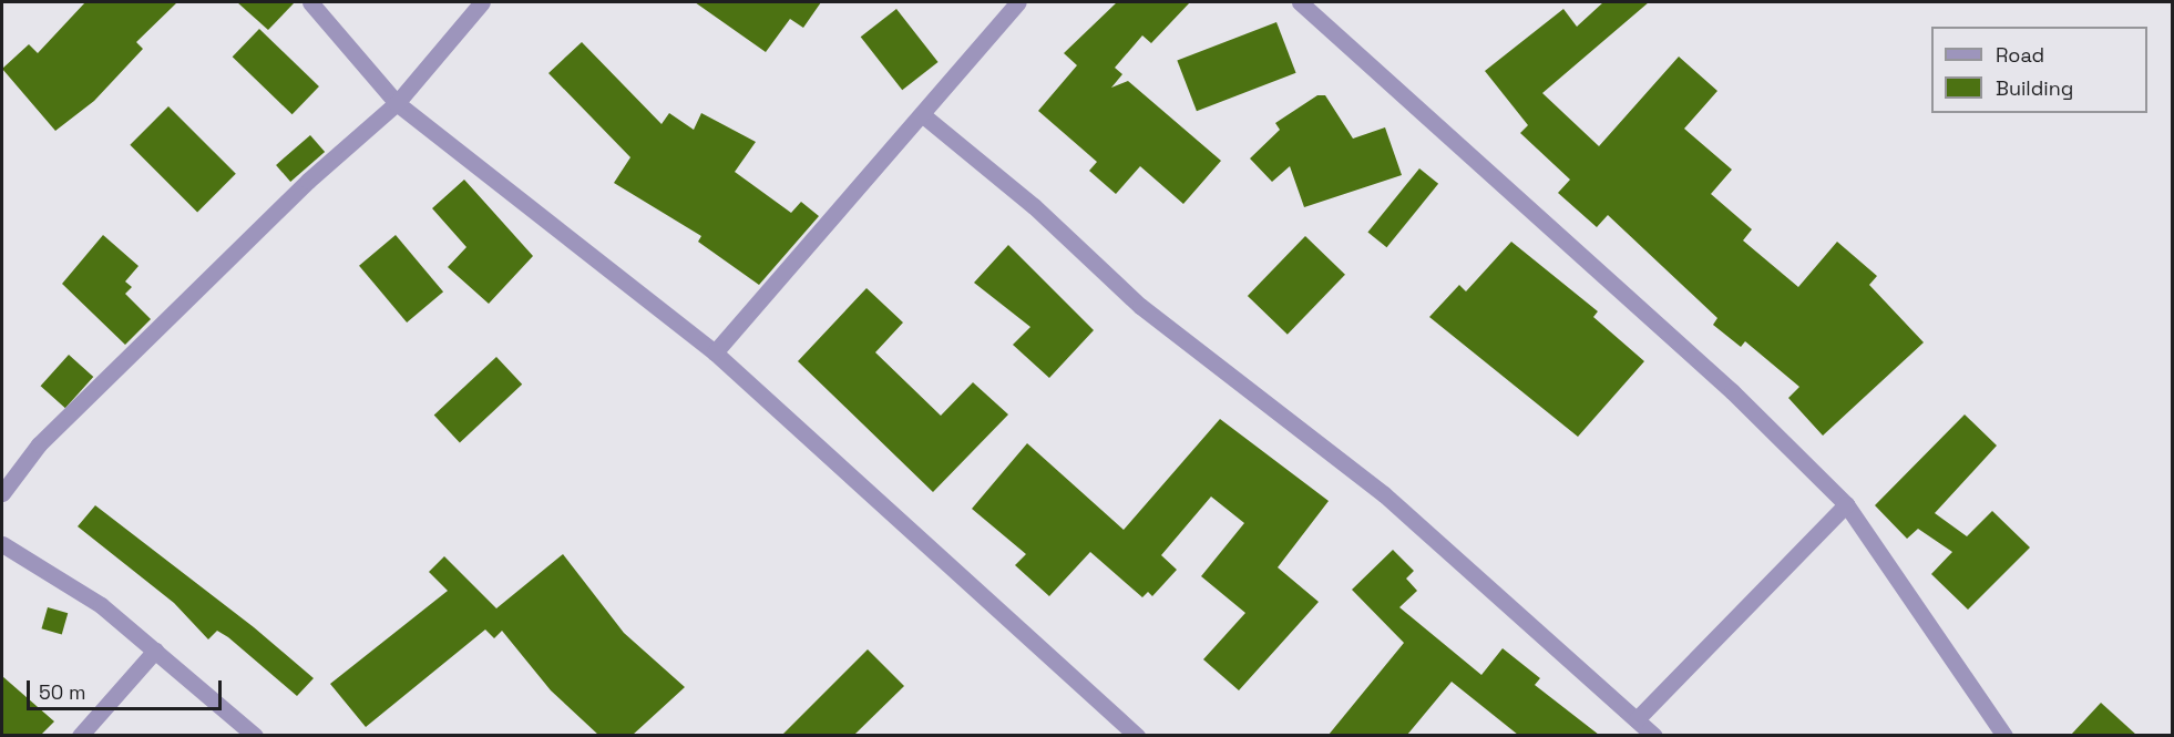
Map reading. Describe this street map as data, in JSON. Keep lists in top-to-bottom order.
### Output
{
  "legend": ["Road", "Building"],
  "scale_bar": "50 m"
}
